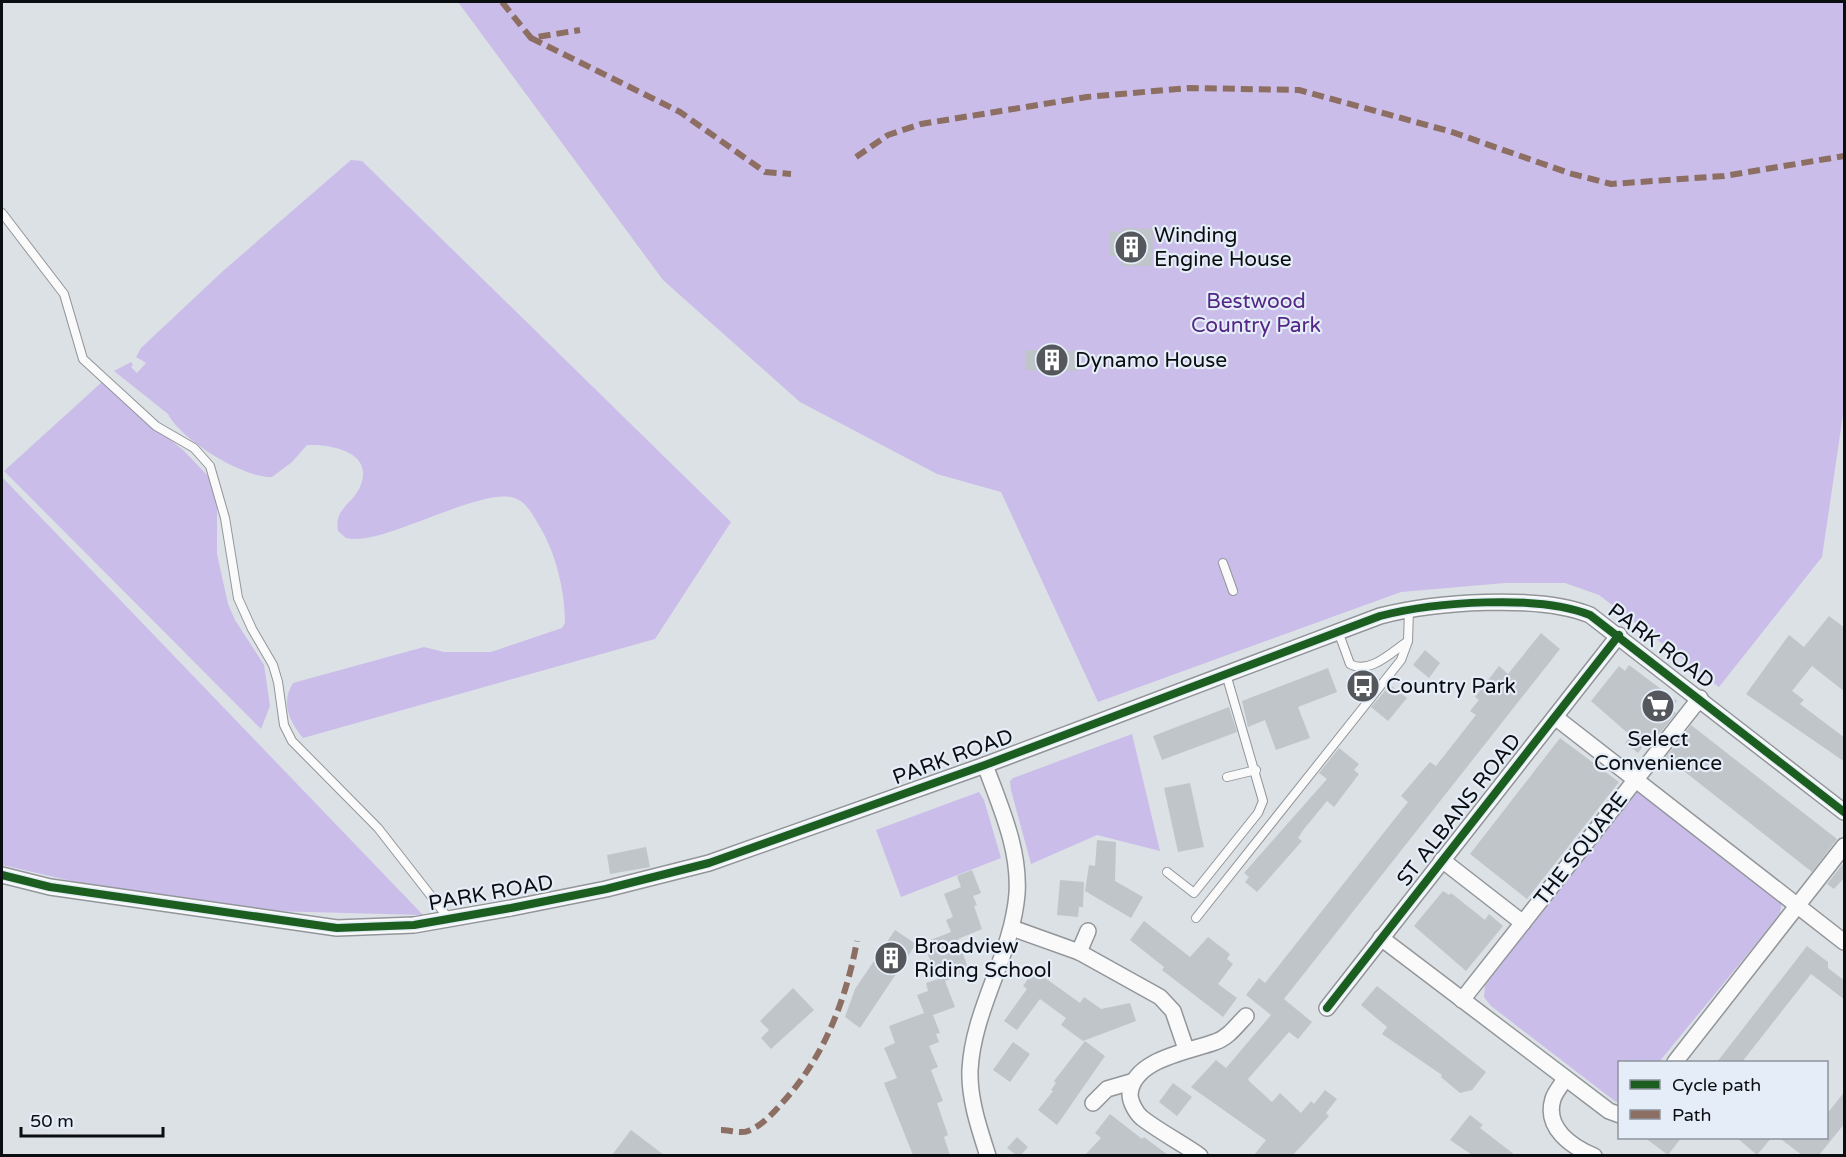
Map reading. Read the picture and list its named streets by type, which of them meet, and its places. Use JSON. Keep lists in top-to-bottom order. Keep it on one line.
{"streets":{"street":["PARK ROAD","ST ALBANS ROAD","THE SQUARE"]},"crossings":[["PARK ROAD","ST ALBANS ROAD"],["PARK ROAD","THE SQUARE"]],"parks":["Bestwood Country Park"],"places":{"building":["Winding Engine House","Dynamo House","Broadview Riding School"],"bus stop":["Country Park"],"supermarket":["Select Convenience"]},"legend":["Cycle path","Path"],"scale_bar":"50 m"}
